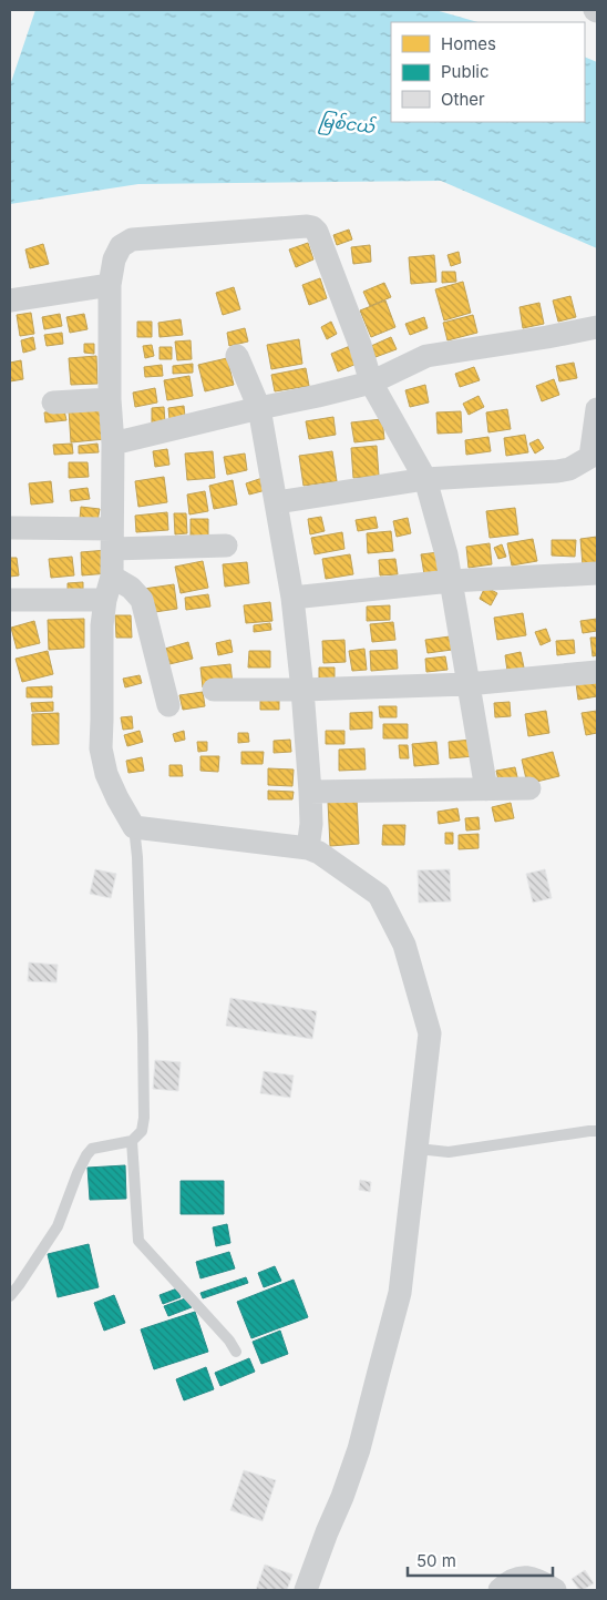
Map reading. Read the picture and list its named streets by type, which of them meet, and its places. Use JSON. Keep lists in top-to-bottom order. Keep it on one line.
{"water":["မြစ်ငယ်"],"legend":["Homes","Public","Other"],"scale_bar":"50 m"}
